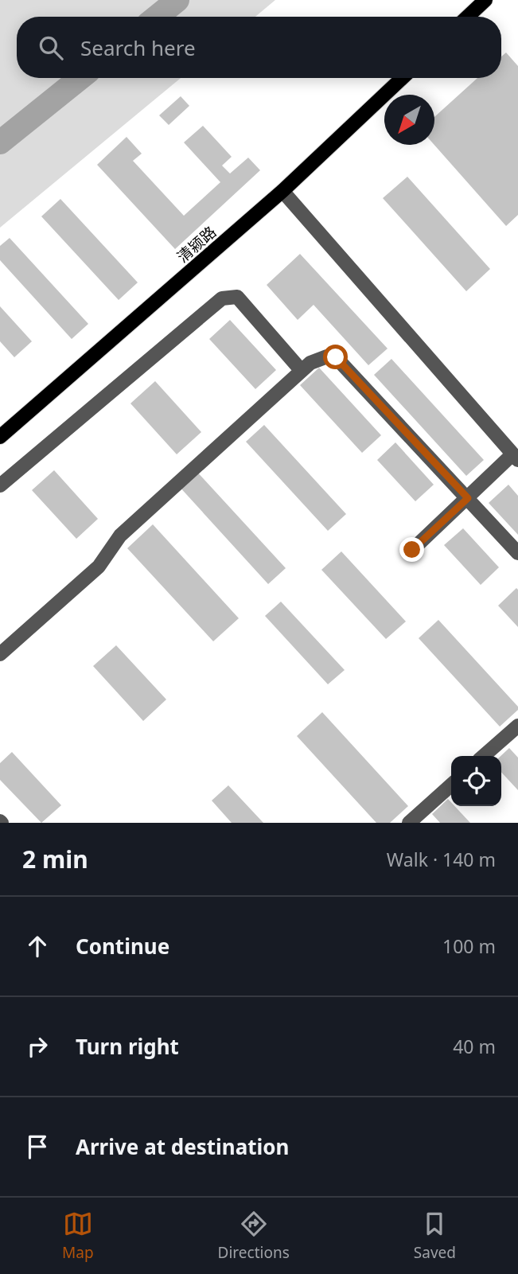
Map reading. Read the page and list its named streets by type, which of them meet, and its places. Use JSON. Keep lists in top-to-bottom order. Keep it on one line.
{"streets":{"main road":["清颍路"]},"north":"bottom left","page":{"search":"Search here","heading":["2 min","Walk · 140 m"],"list":[["Continue","100 m"],["Turn right","40 m"],"Arrive at destination"],"nav":["Map","Directions","Saved"]}}
